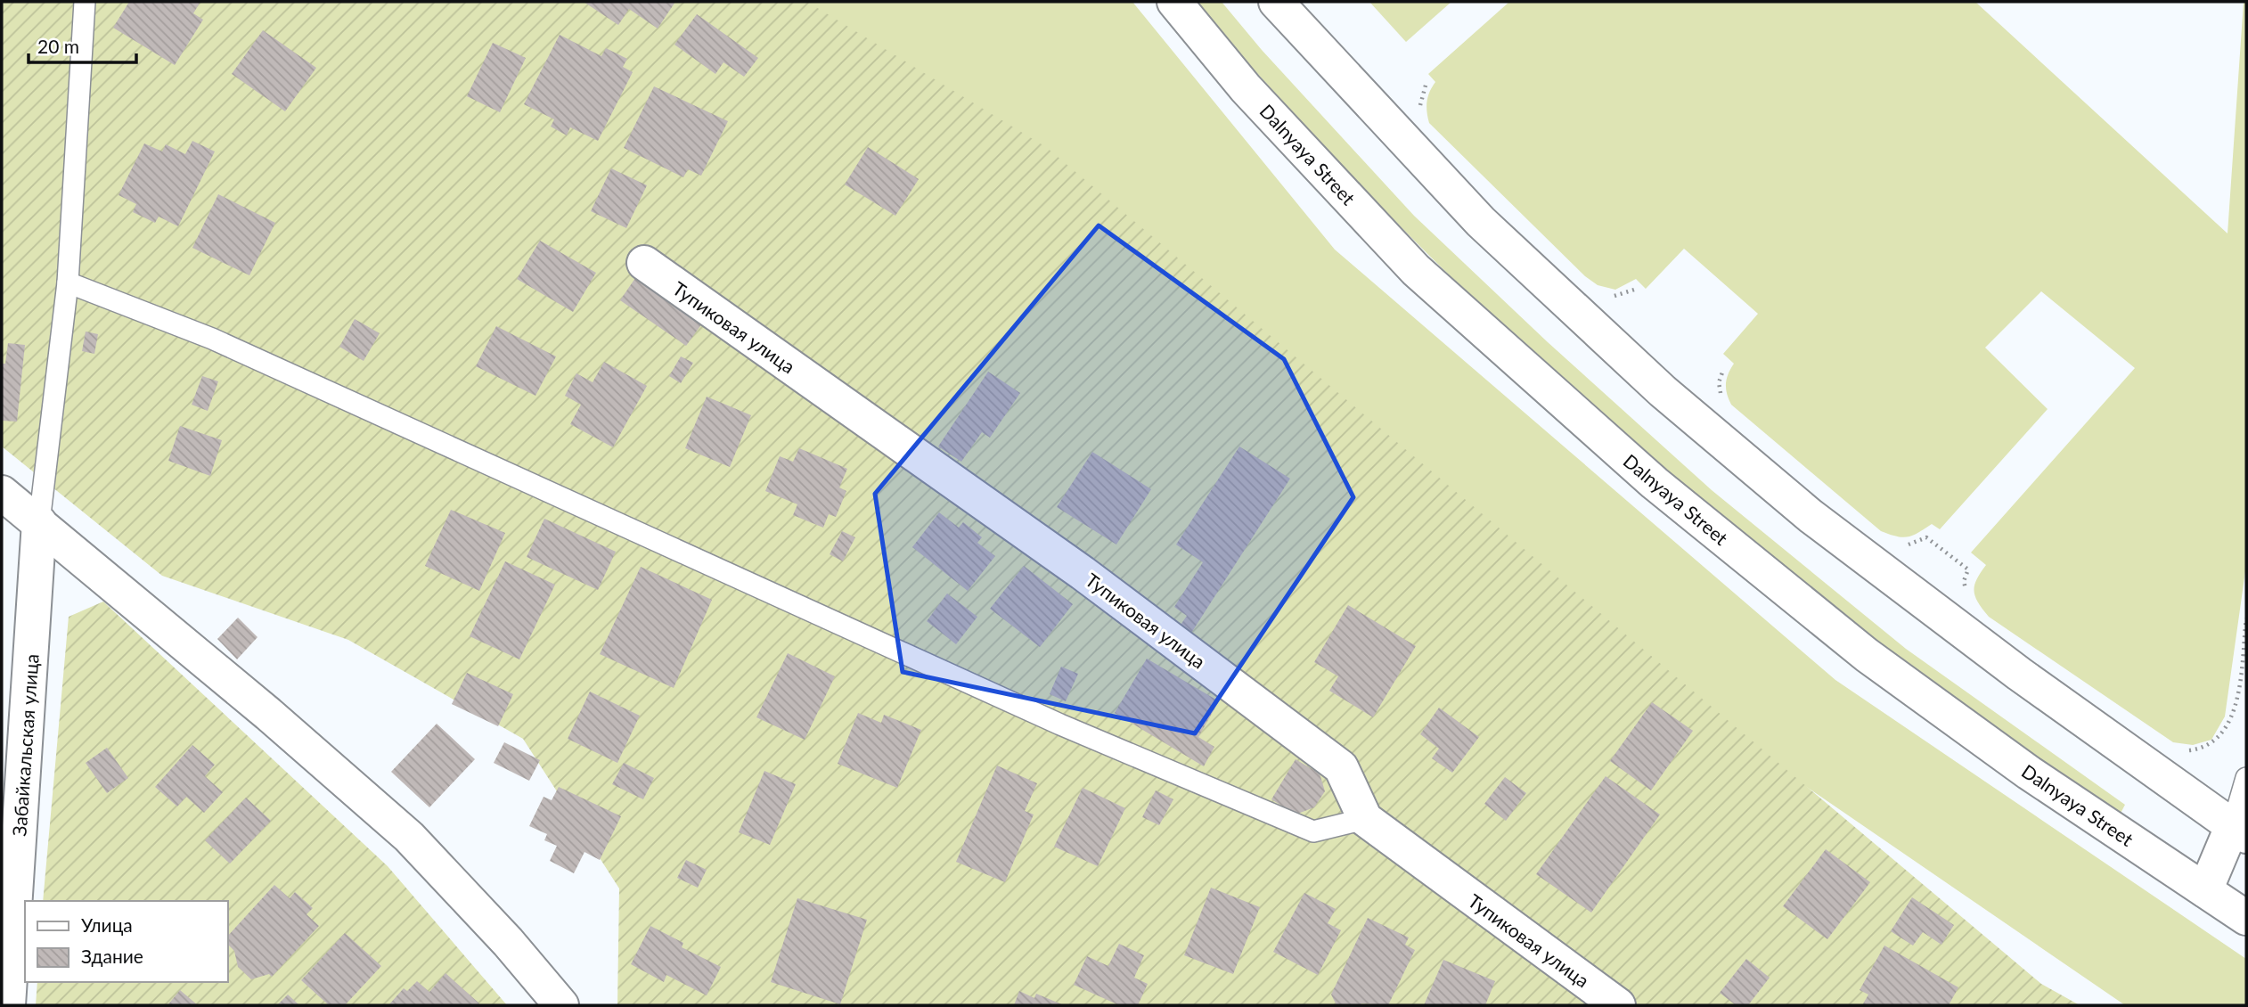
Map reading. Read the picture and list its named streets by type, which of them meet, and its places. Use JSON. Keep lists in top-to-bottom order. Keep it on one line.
{"streets":{"main road":["Dalnyaya Street","Тупиковая улица","Забайкальская улица"]},"legend":["Улица","Здание"],"scale_bar":"20 m"}
